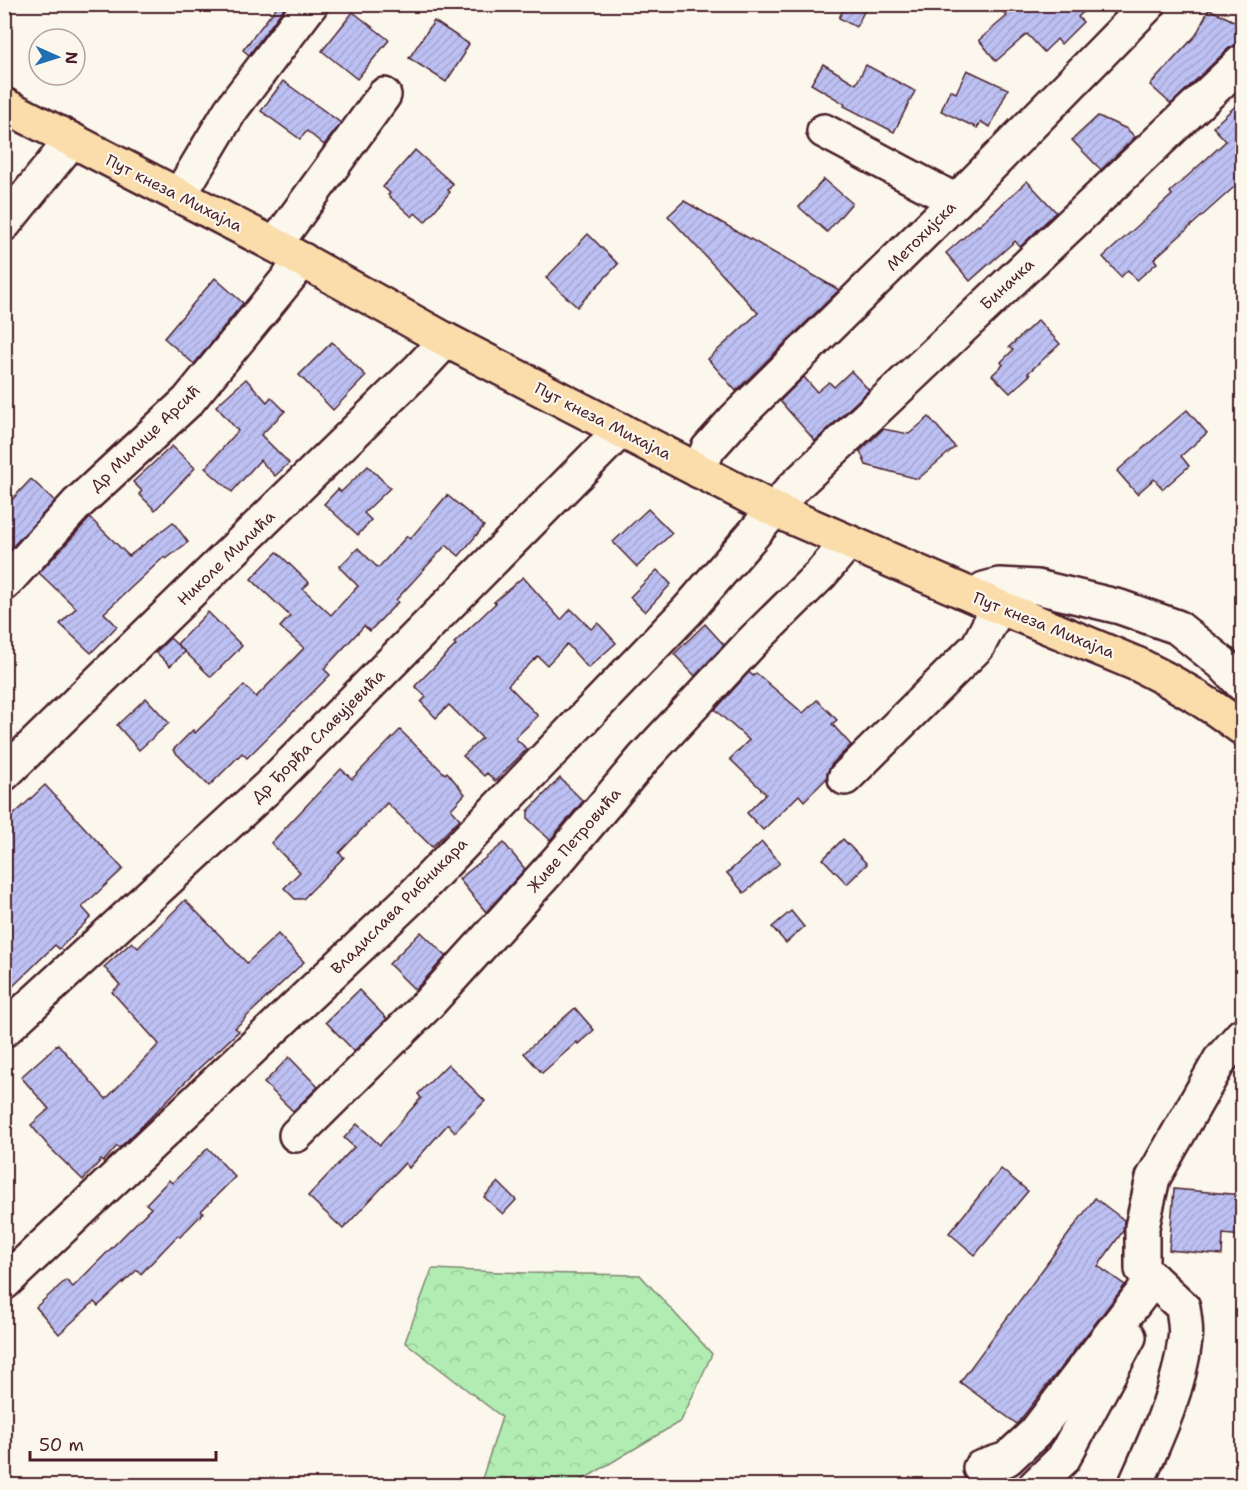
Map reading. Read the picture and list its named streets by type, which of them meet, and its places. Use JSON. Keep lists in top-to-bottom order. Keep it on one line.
{"streets":{"main road":["Пут кнеза Михајла"],"street":["Метохијска","Биначка","Др Милице Арсић","Николе Милића","Др Ђорђа Славујевића","Живе Петровића","Владислава Рибникара"]},"crossings":[["Пут кнеза Михајла","Метохијска"],["Пут кнеза Михајла","Биначка"],["Пут кнеза Михајла","Др Милице Арсић"],["Пут кнеза Михајла","Николе Милића"],["Пут кнеза Михајла","Др Ђорђа Славујевића"],["Пут кнеза Михајла","Живе Петровића"],["Пут кнеза Михајла","Владислава Рибникара"],["Биначка","Владислава Рибникара"]],"scale_bar":"50 m","north":"right"}
